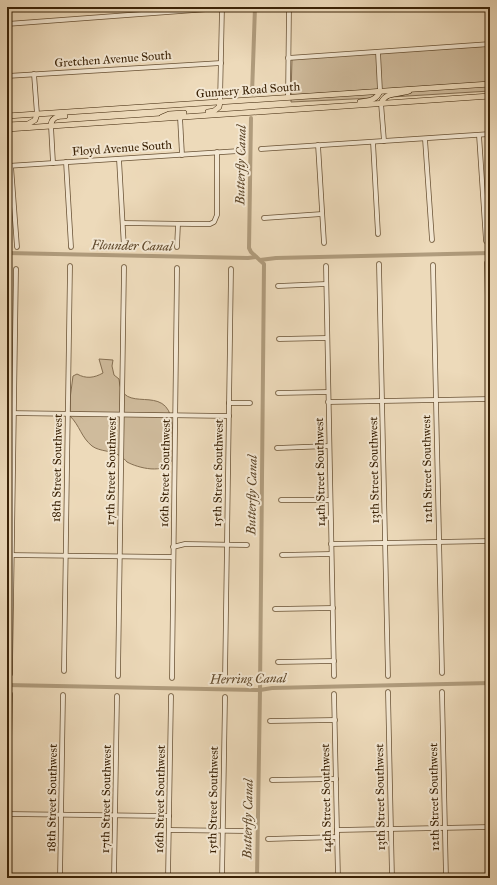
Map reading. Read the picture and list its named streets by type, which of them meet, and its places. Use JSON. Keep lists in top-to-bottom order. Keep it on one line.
{"streets":{"main road":["Gunnery Road South"],"street":["Gretchen Avenue South","Floyd Avenue South","18th Street Southwest","12th Street Southwest","13th Street Southwest","17th Street Southwest","14th Street Southwest","16th Street Southwest","15th Street Southwest"]},"water":["Butterfly Canal","Flounder Canal","Herring Canal"]}
